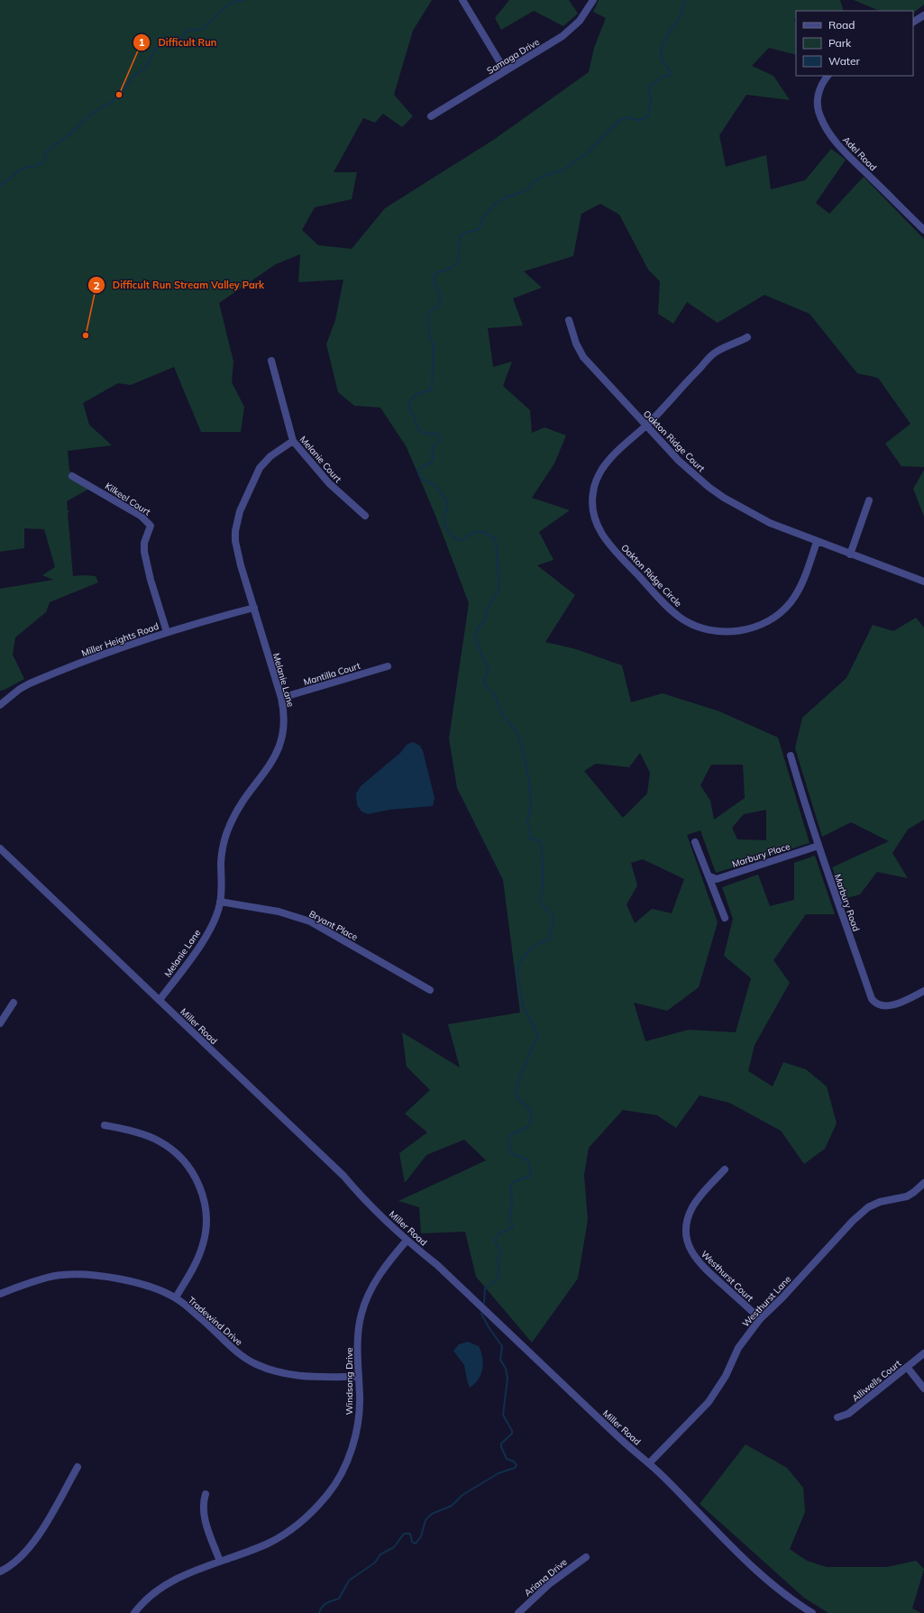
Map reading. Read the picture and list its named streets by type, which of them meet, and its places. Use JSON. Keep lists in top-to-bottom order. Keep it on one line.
{"streets":{"street":["Samaga Drive","Adel Road","Oakton Ridge Court","Melanie Court","Kilkeel Court","Oakton Ridge Circle","Miller Heights Road","Mantilla Court","Melanie Lane","Marbury Place","Marbury Road","Bryant Place","Miller Road","Westhurst Court","Westhurst Lane","Tradewind Drive","Alliwells Court","Windsong Drive","Ariana Drive"]},"crossings":[["Oakton Ridge Court","Oakton Ridge Circle"],["Melanie Court","Melanie Lane"],["Kilkeel Court","Miller Heights Road"],["Miller Heights Road","Melanie Lane"],["Mantilla Court","Melanie Lane"],["Melanie Lane","Bryant Place"],["Melanie Lane","Miller Road"],["Marbury Place","Marbury Road"],["Miller Road","Westhurst Lane"],["Miller Road","Windsong Drive"],["Westhurst Court","Westhurst Lane"],["Tradewind Drive","Windsong Drive"]],"places":["Difficult Run","Difficult Run Stream Valley Park"],"legend":["Road","Park","Water"]}
